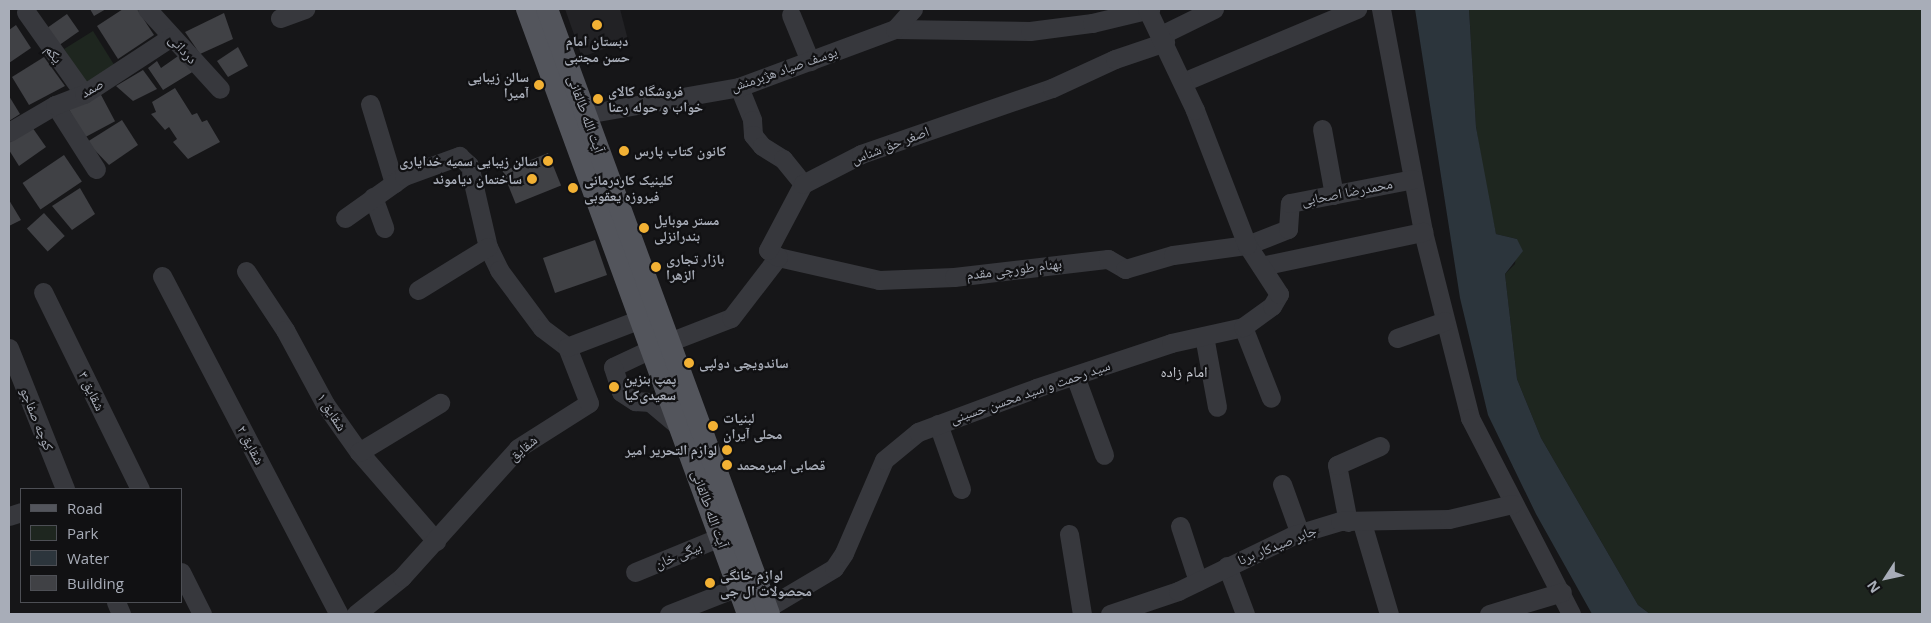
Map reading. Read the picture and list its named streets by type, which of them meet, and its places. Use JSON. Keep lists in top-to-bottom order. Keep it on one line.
{"streets":{"main road":["آیت الله طالقانی"],"street":["دردانی","یکم","یوسف صیاد هژبرمنش","صمد","اصغر حق شناس","محمدرضا اصحابی","بهنام طورچی مقدم","شقایق ۳","سید رحمت و سید محسن حسینی","شقایق ۱","کوچه صفاجو","شقایق ۲","شقایق","جابر صیدکار برنا","بیگی خان"]},"crossings":[["دردانی","صمد"],["یکم","صمد"],["یوسف صیاد هژبرمنش","آیت الله طالقانی"],["آیت الله طالقانی","سید رحمت و سید محسن حسینی"],["آیت الله طالقانی","بیگی خان"],["اصغر حق شناس","سید رحمت و سید محسن حسینی"],["محمدرضا اصحابی","بهنام طورچی مقدم"],["محمدرضا اصحابی","سید رحمت و سید محسن حسینی"],["بهنام طورچی مقدم","سید رحمت و سید محسن حسینی"],["شقایق ۱","شقایق"]],"districts":["امام زاده"],"places":["دبستان امام حسن مجتبی","سالن زیبایی آمیرا","فروشگاه کالای خواب و حوله رعنا","کانون کتاب پارس","سالن زیبایی سمیه خدایاری","ساختمان دیاموند","کلینیک کاردرمانی فیروزه یعقوبی","مستر موبایل بندرانزلی","بازار تجاری الزهرا","ساندویچی دولپی","پمپ بنزین سعیدی‌کیا","لبنیات محلی آیران","لوازم التحریر امیر","قصابی امیرمحمد","لوازم خانگی محصولات ال جی"],"legend":["Road","Park","Water","Building"],"north":"bottom left"}
